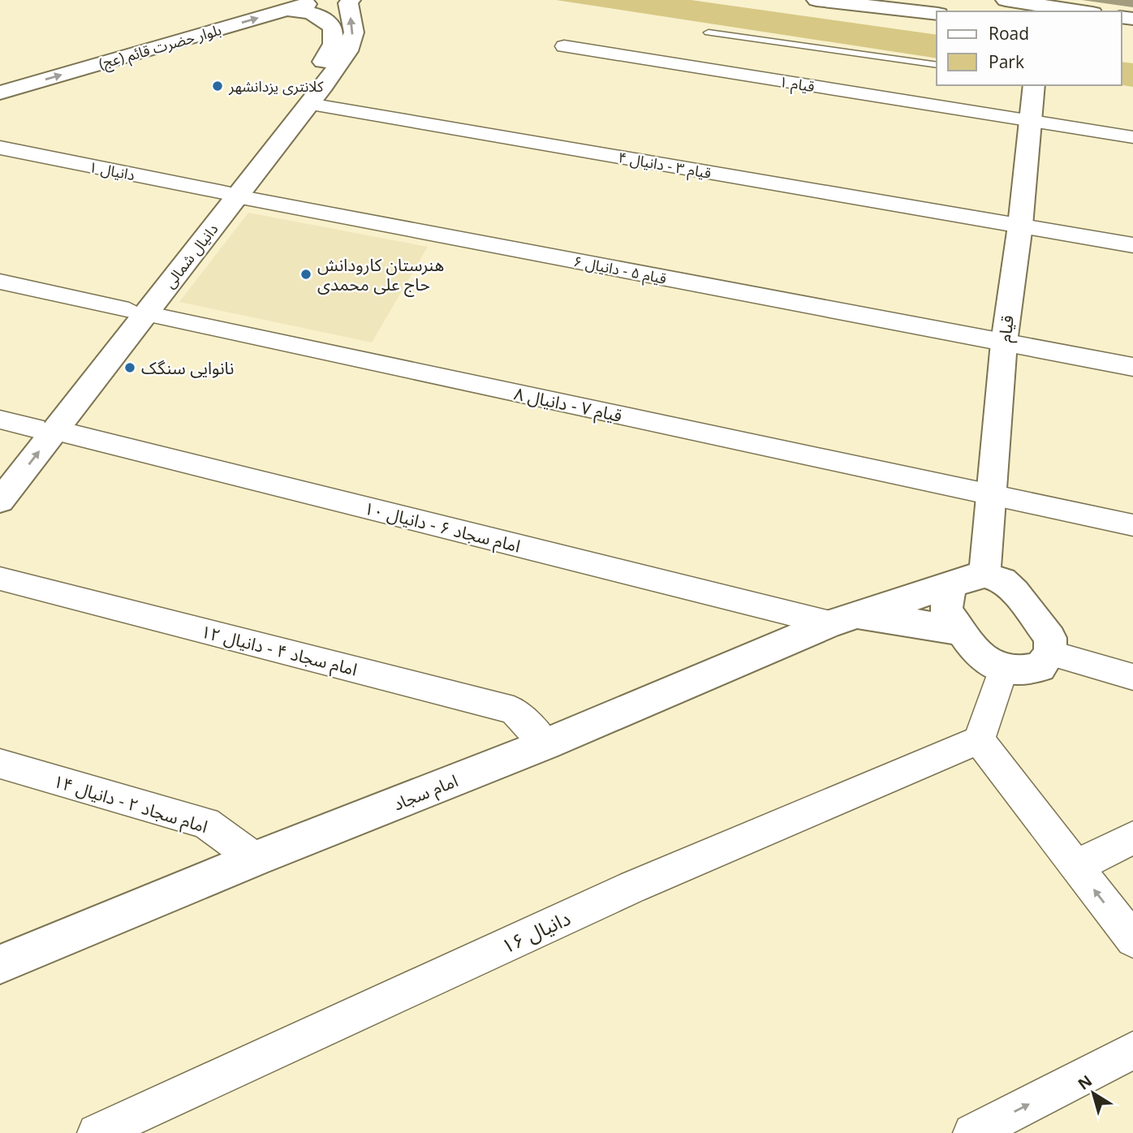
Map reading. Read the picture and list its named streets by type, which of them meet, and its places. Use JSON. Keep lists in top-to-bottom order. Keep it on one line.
{"streets":{"main road":["بلوار حضرت قائم (عج)","دانیال شمالی","قیام","امام سجاد"],"street":["قیام ۱","قیام ۳ - دانیال ۴","دانیال ۱","قیام ۵ - دانیال ۶","قیام ۷ - دانیال ۸","امام سجاد ۶ - دانیال ۱۰","امام سجاد ۴ - دانیال ۱۲","امام سجاد ۲ - دانیال ۱۴","دانیال ۱۶"]},"crossings":[["بلوار حضرت قائم (عج)","دانیال شمالی"],["قیام ۱","قیام"],["قیام ۳ - دانیال ۴","دانیال شمالی"],["قیام ۳ - دانیال ۴","قیام"],["دانیال ۱","دانیال شمالی"],["دانیال ۱","قیام ۵ - دانیال ۶"],["دانیال شمالی","قیام ۵ - دانیال ۶"],["دانیال شمالی","قیام ۷ - دانیال ۸"],["دانیال شمالی","امام سجاد ۶ - دانیال ۱۰"],["قیام ۵ - دانیال ۶","قیام"],["قیام","قیام ۷ - دانیال ۸"],["قیام","امام سجاد"],["امام سجاد ۶ - دانیال ۱۰","امام سجاد"],["امام سجاد ۴ - دانیال ۱۲","امام سجاد"],["امام سجاد","امام سجاد ۲ - دانیال ۱۴"]],"one_way":["بلوار حضرت قائم (عج)"],"places":["کلانتری یزدانشهر","هنرستان کارودانش حاج علی محمدی","نانوایی سنگک"],"legend":["Road","Park"],"north":"top left"}
